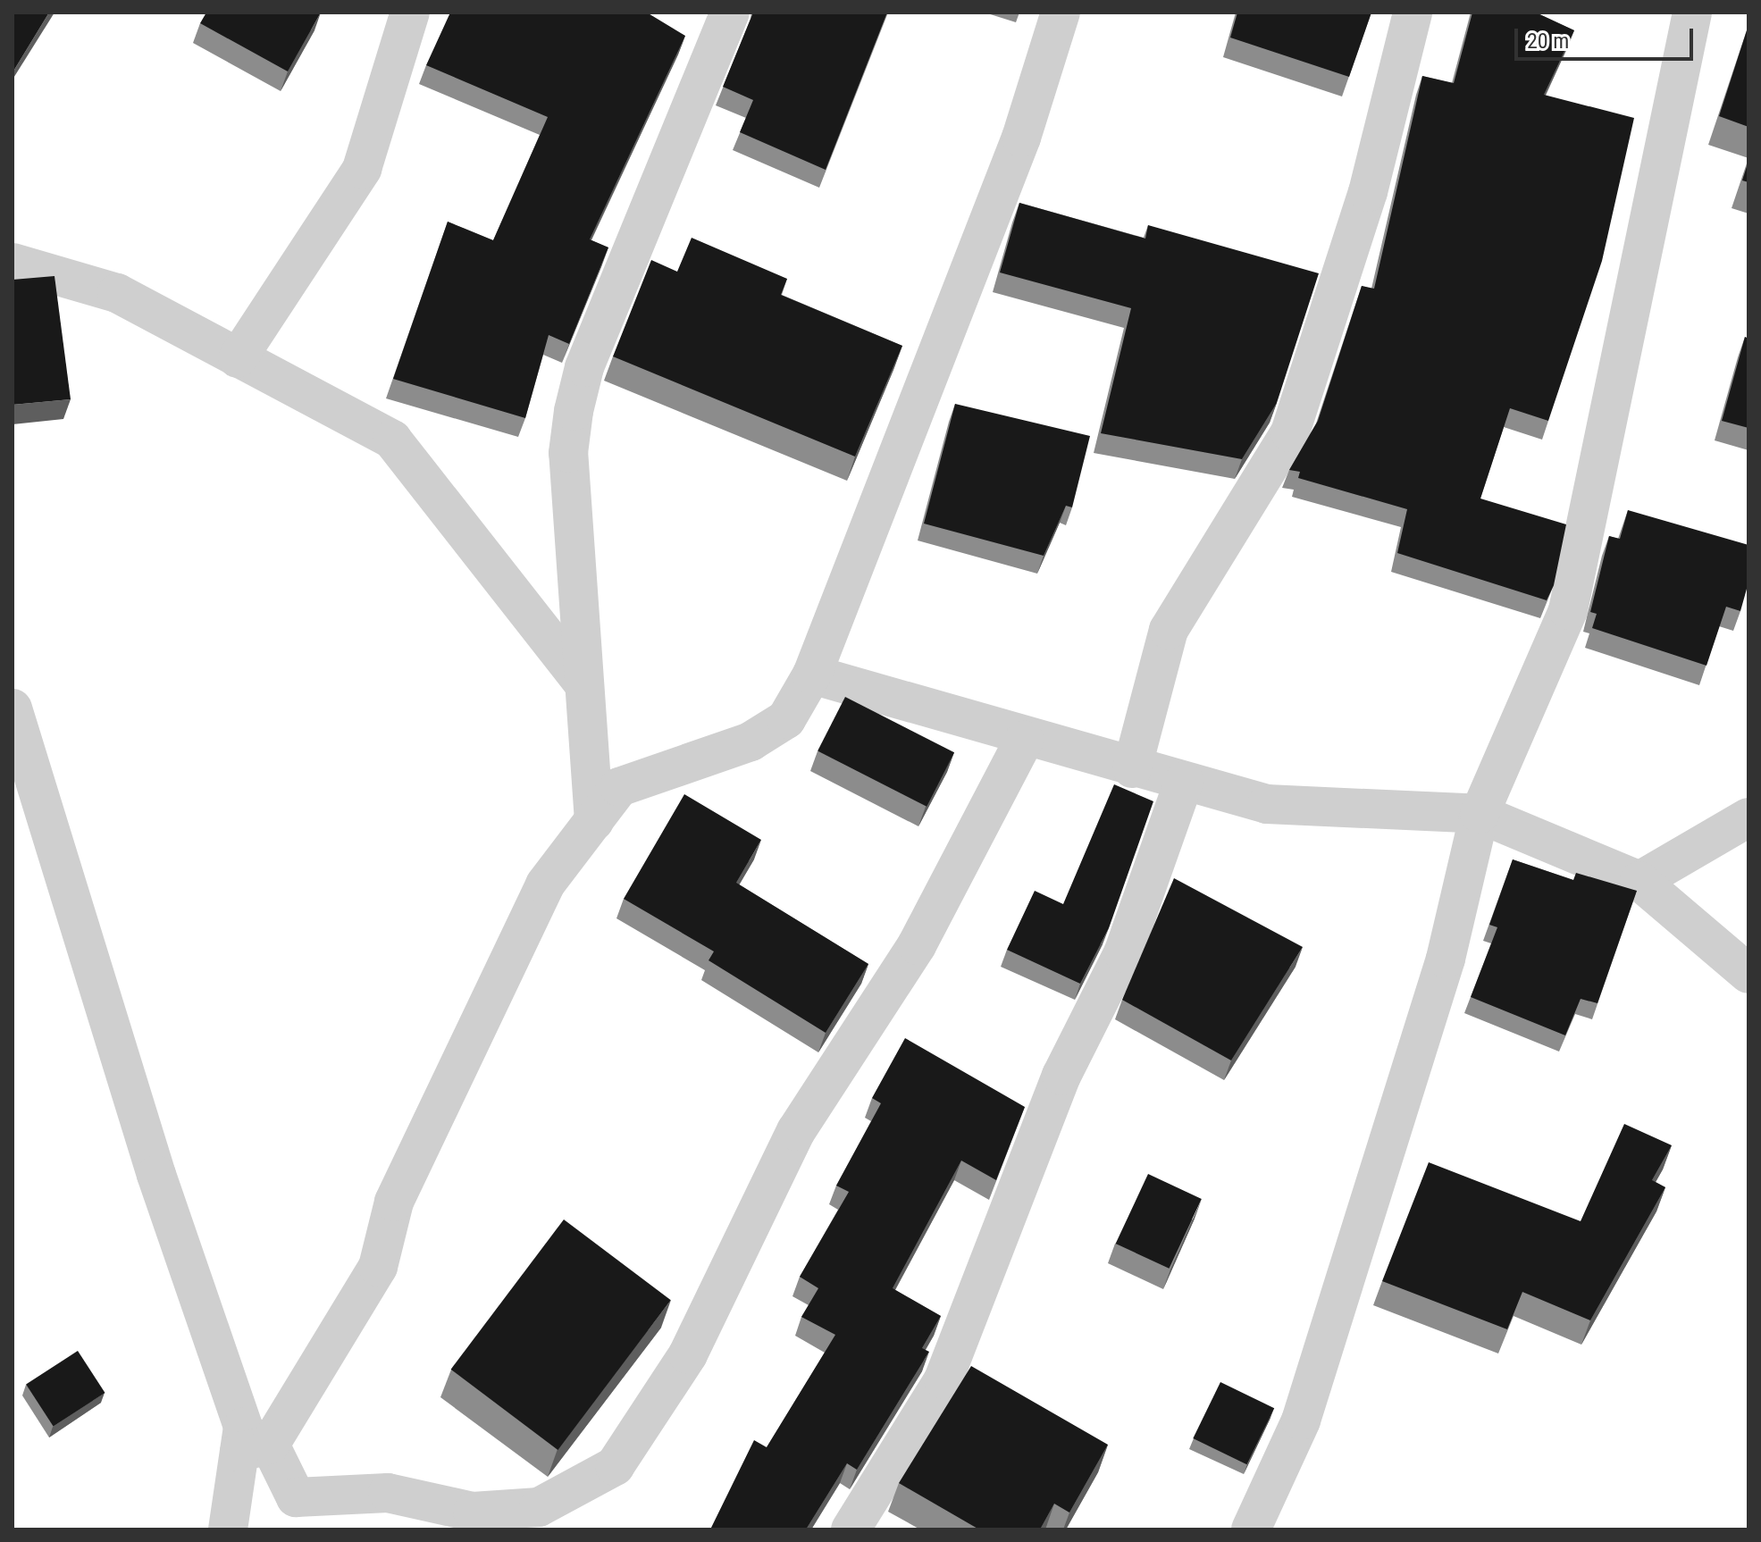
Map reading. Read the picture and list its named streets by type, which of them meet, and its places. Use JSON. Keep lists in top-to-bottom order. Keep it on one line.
{"scale_bar":"20 m"}
